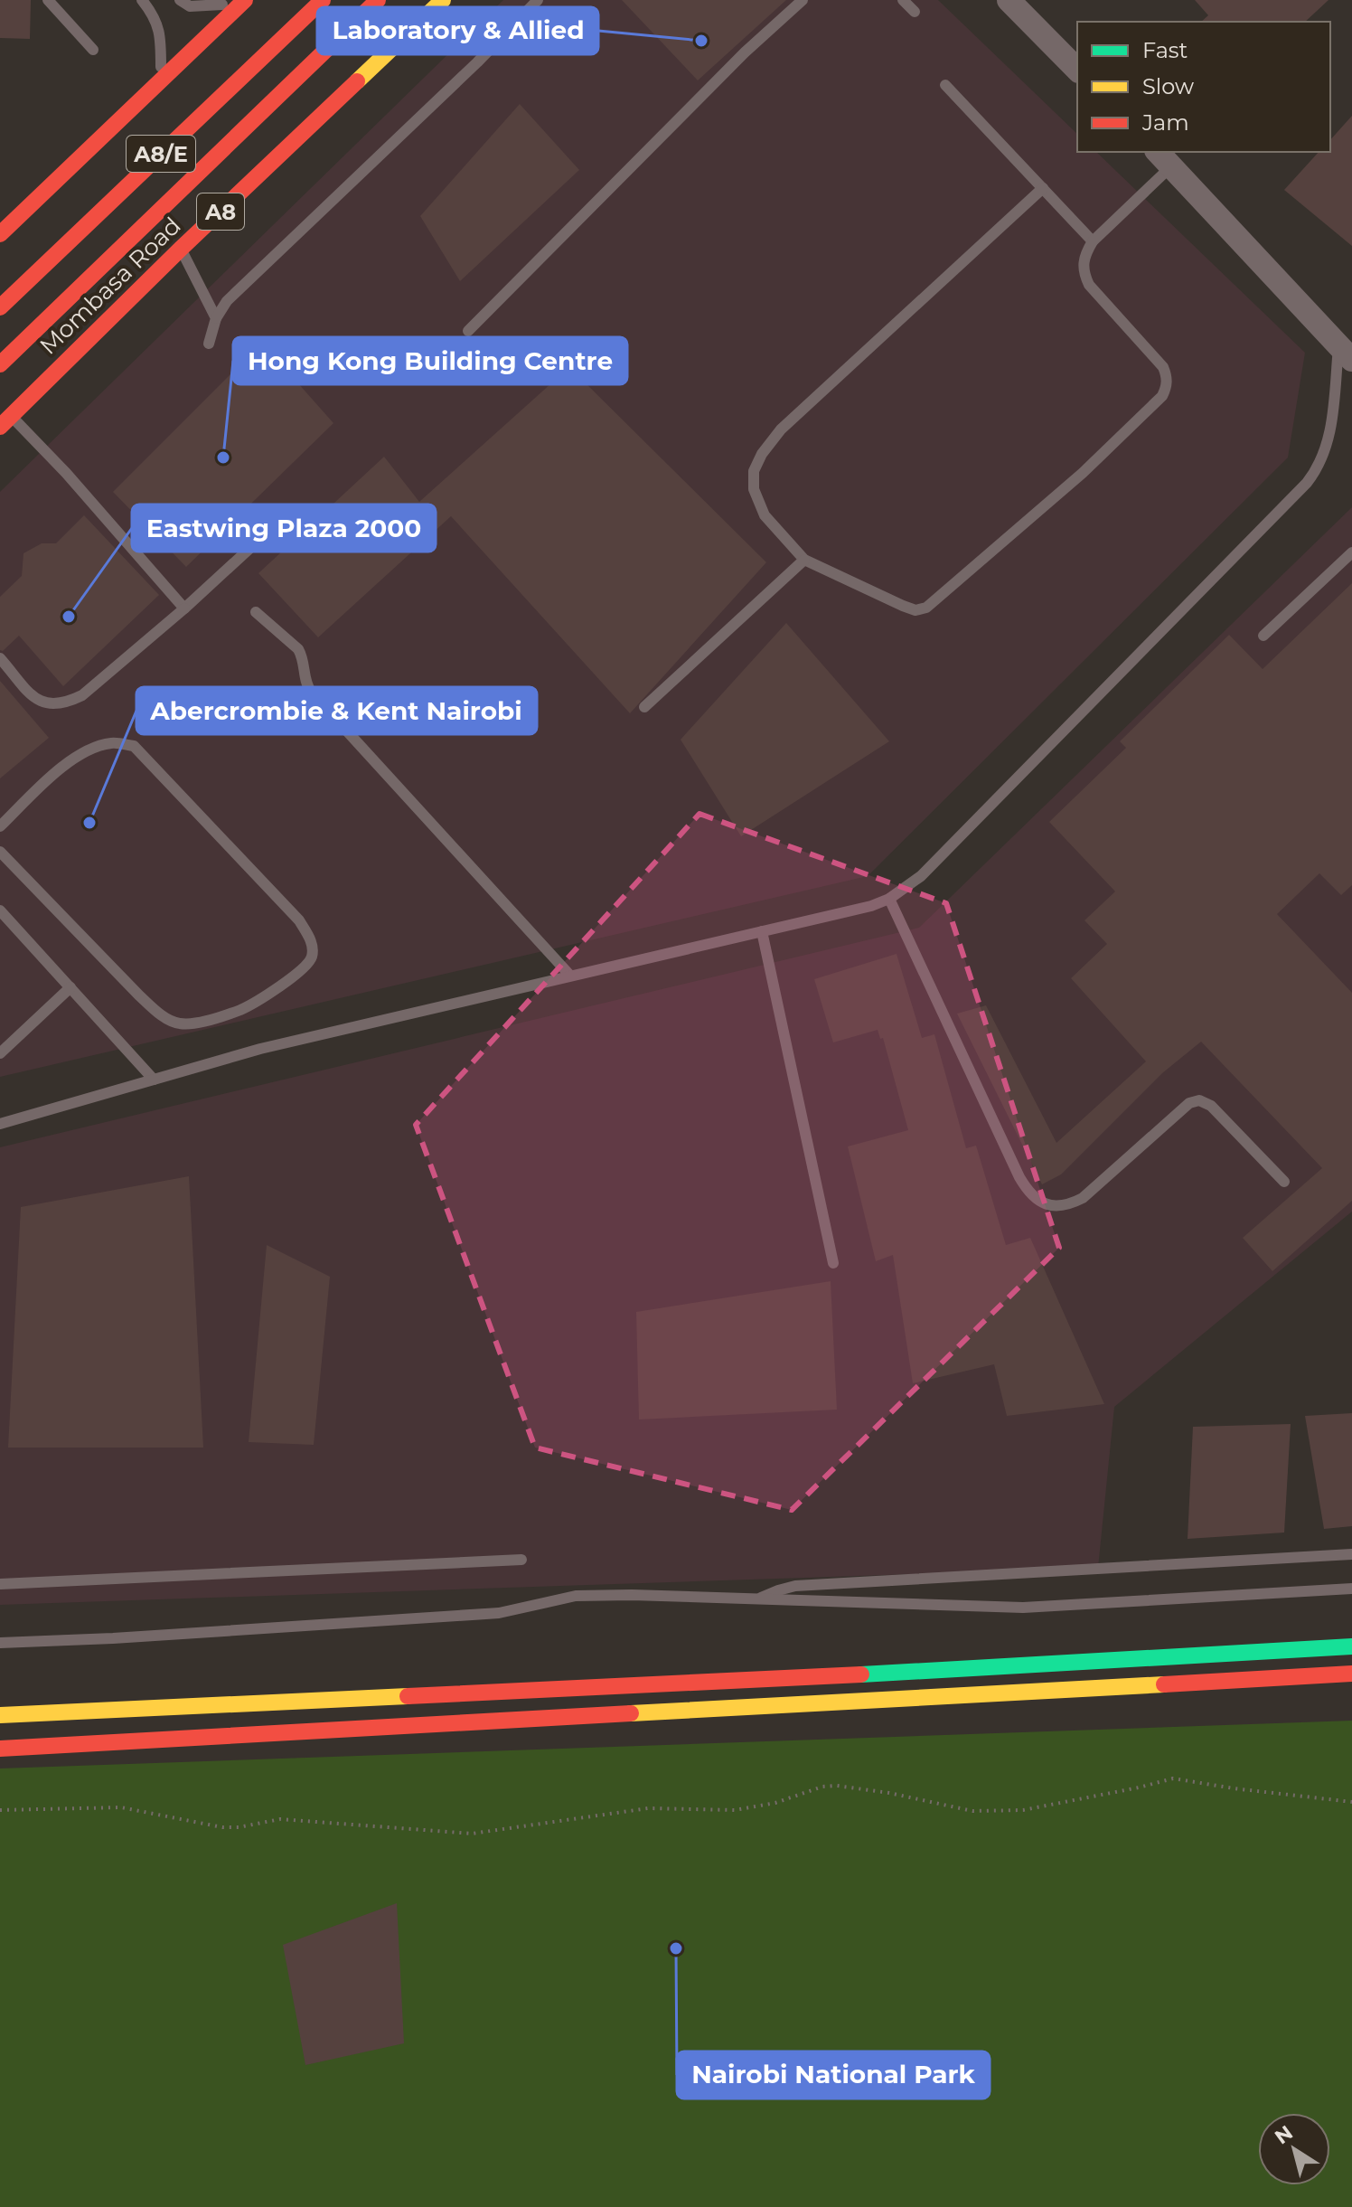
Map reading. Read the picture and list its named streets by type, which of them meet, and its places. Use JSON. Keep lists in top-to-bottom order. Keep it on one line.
{"streets":{"main road":["A8/E","A8","Mombasa Road"]},"places":["Laboratory & Allied","Hong Kong Building Centre","Eastwing Plaza 2000","Abercrombie & Kent Nairobi","Nairobi National Park"],"legend":["Fast","Slow","Jam"],"north":"top left"}
